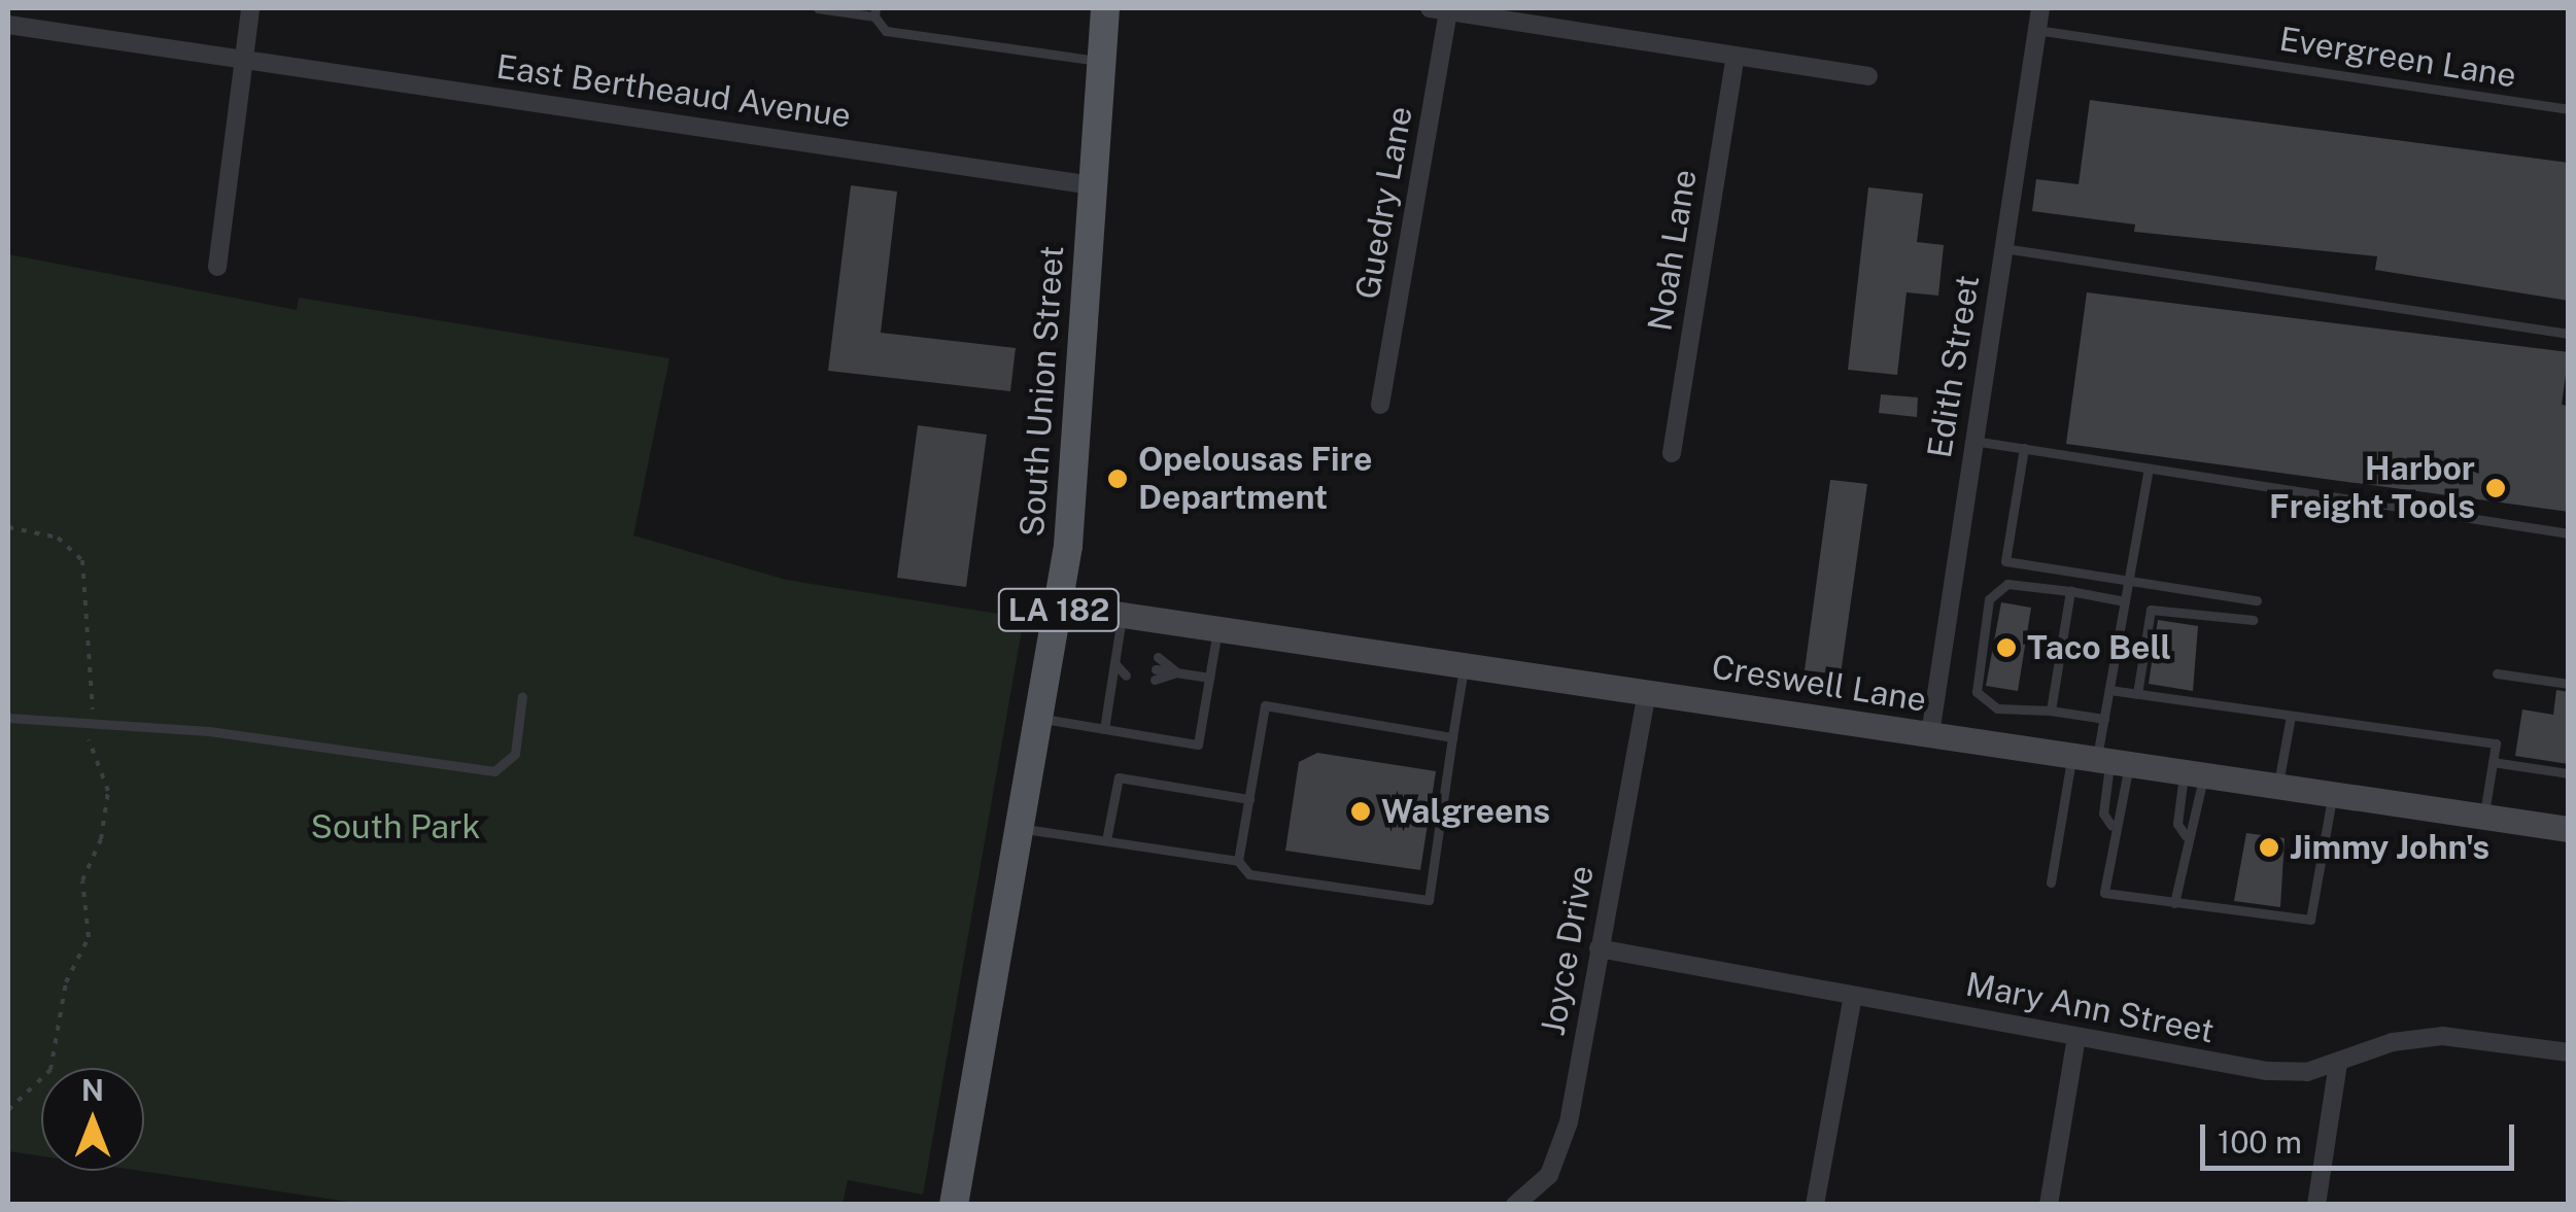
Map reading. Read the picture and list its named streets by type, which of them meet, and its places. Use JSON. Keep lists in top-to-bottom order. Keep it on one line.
{"streets":{"main road":["South Union Street","LA 182","Creswell Lane"],"street":["East Bertheaud Avenue","Guedry Lane","Noah Lane","Edith Street","Joyce Drive","Mary Ann Street"],"lane":["Evergreen Lane"]},"crossings":[["Evergreen Lane","Edith Street"],["East Bertheaud Avenue","South Union Street"],["Edith Street","Creswell Lane"],["South Union Street","Creswell Lane"],["Creswell Lane","Joyce Drive"],["Joyce Drive","Mary Ann Street"]],"parks":["South Park"],"places":["Opelousas Fire Department","Harbor Freight Tools","Taco Bell","Walgreens","Jimmy John's"],"scale_bar":"100 m","north":"top"}
